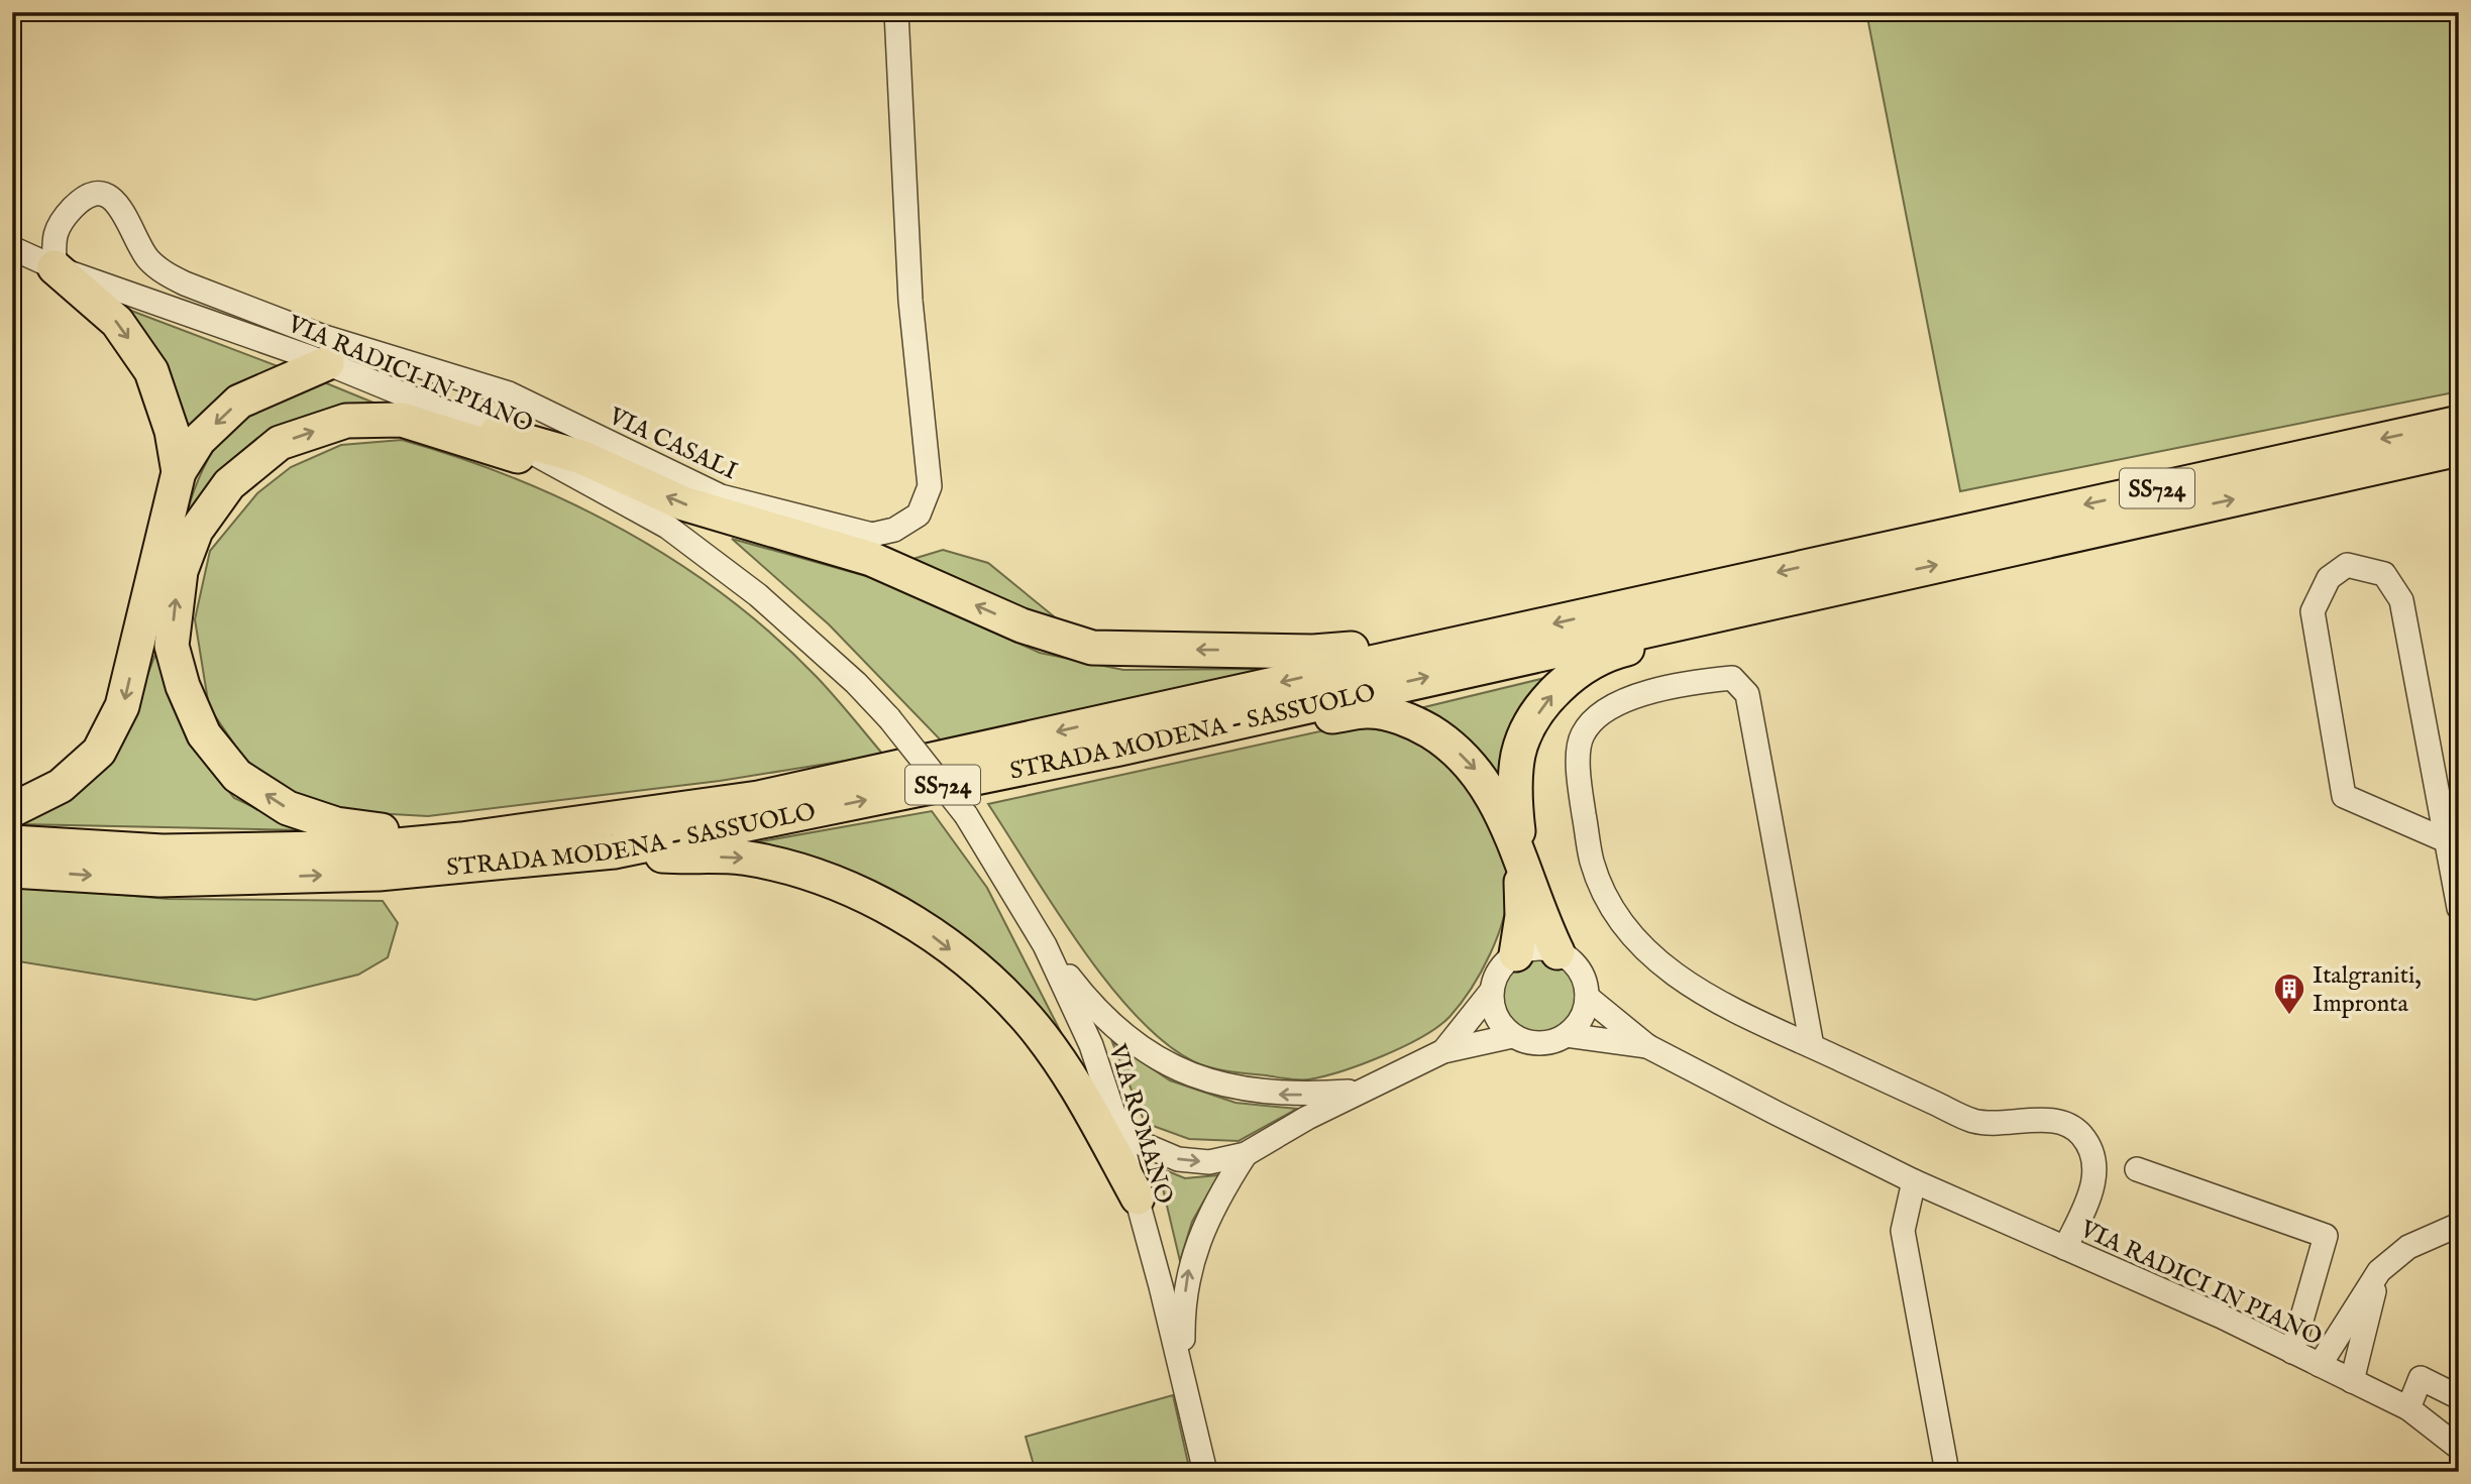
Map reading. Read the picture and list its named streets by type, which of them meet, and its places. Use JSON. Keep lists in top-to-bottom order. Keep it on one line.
{"streets":{"highway":["SS724","STRADA MODENA - SASSUOLO"],"street":["VIA RADICI IN PIANO","VIA CASALI","VIA ROMANO"]},"crossings":[["VIA RADICI IN PIANO","VIA CASALI"],["VIA RADICI IN PIANO","VIA ROMANO"],["SS724","STRADA MODENA - SASSUOLO"]],"places":{"building":["Italgraniti, Impronta"]}}
